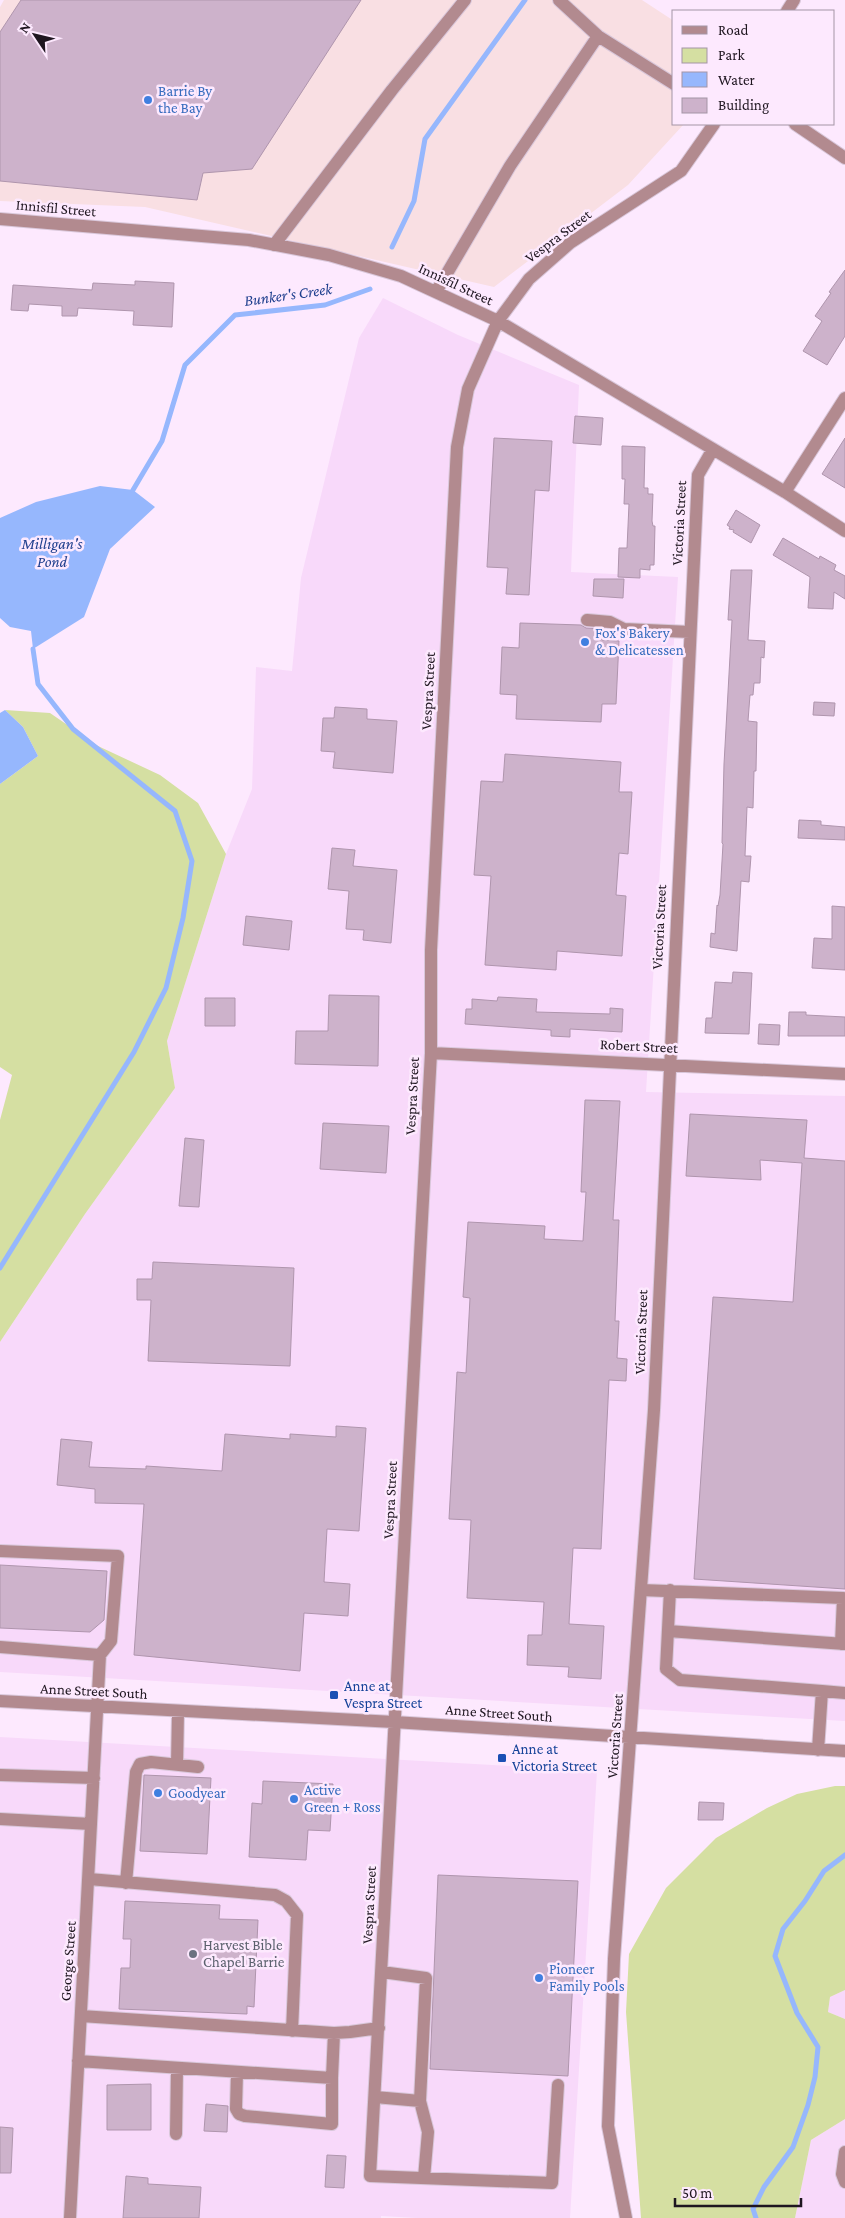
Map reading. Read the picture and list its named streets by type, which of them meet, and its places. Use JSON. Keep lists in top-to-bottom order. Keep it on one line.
{"streets":{"street":["Innisfil Street","Vespra Street","Victoria Street","Robert Street","Anne Street South","George Street"]},"crossings":[["Innisfil Street","Vespra Street"],["Innisfil Street","Victoria Street"],["Vespra Street","Robert Street"],["Vespra Street","Anne Street South"],["Victoria Street","Robert Street"],["Victoria Street","Anne Street South"],["Anne Street South","George Street"]],"water":["Bunker's Creek","Milligan's Pond"],"places":{"other":["Barrie By the Bay","Fox's Bakery & Delicatessen","Goodyear","Active Green + Ross","Harvest Bible Chapel Barrie","Pioneer Family Pools"],"transit":["Anne at Vespra Street","Anne at Victoria Street"]},"legend":["Road","Park","Water","Building"],"scale_bar":"50 m","north":"top left"}
